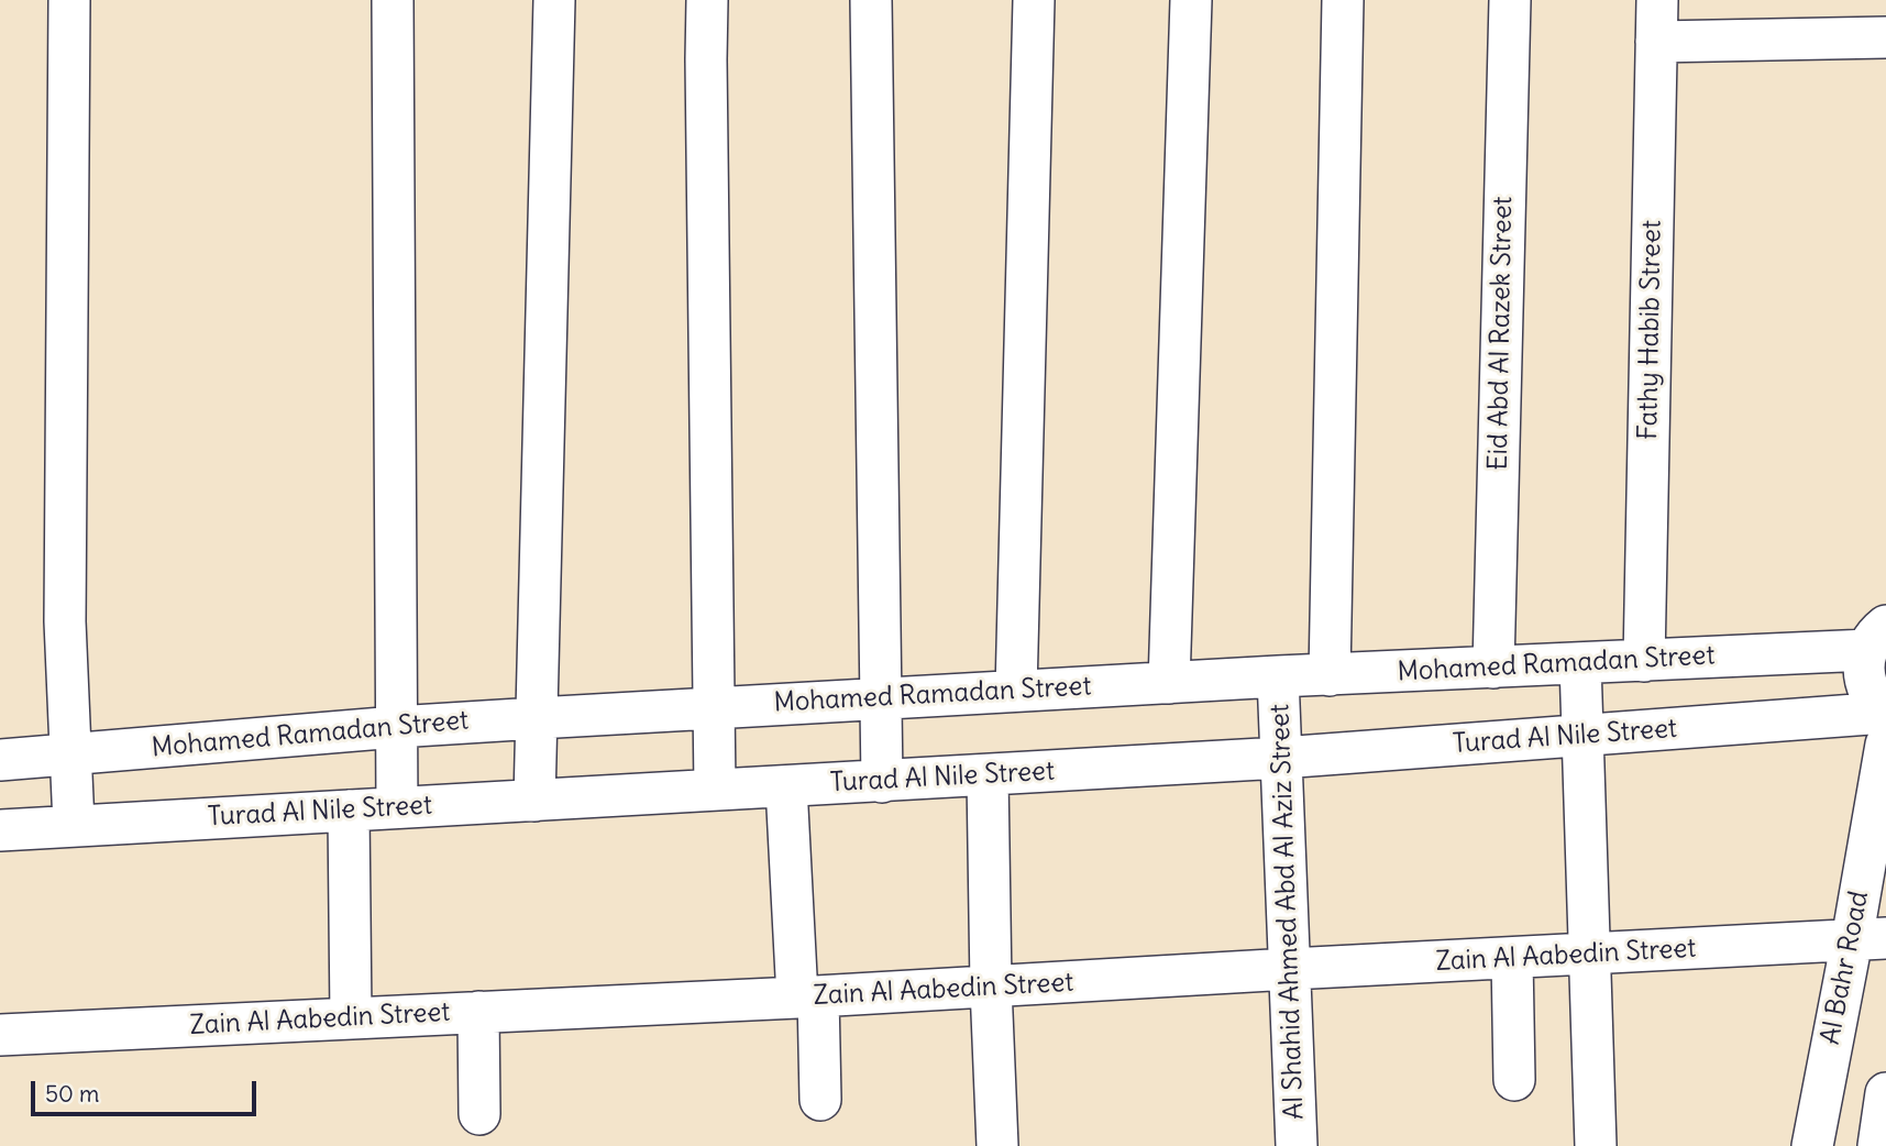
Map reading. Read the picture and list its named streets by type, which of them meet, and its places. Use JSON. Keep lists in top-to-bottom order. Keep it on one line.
{"streets":{"street":["Fathy Habib Street","Eid Abd Al Razek Street","Mohamed Ramadan Street","Turad Al Nile Street","Al Shahid Ahmed Abd Al Aziz Street","Zain Al Aabedin Street","Al Bahr Road"]},"crossings":[["Fathy Habib Street","Mohamed Ramadan Street"],["Eid Abd Al Razek Street","Mohamed Ramadan Street"],["Mohamed Ramadan Street","Al Shahid Ahmed Abd Al Aziz Street"],["Turad Al Nile Street","Al Shahid Ahmed Abd Al Aziz Street"],["Turad Al Nile Street","Al Bahr Road"],["Al Shahid Ahmed Abd Al Aziz Street","Zain Al Aabedin Street"],["Zain Al Aabedin Street","Al Bahr Road"]],"scale_bar":"50 m"}
